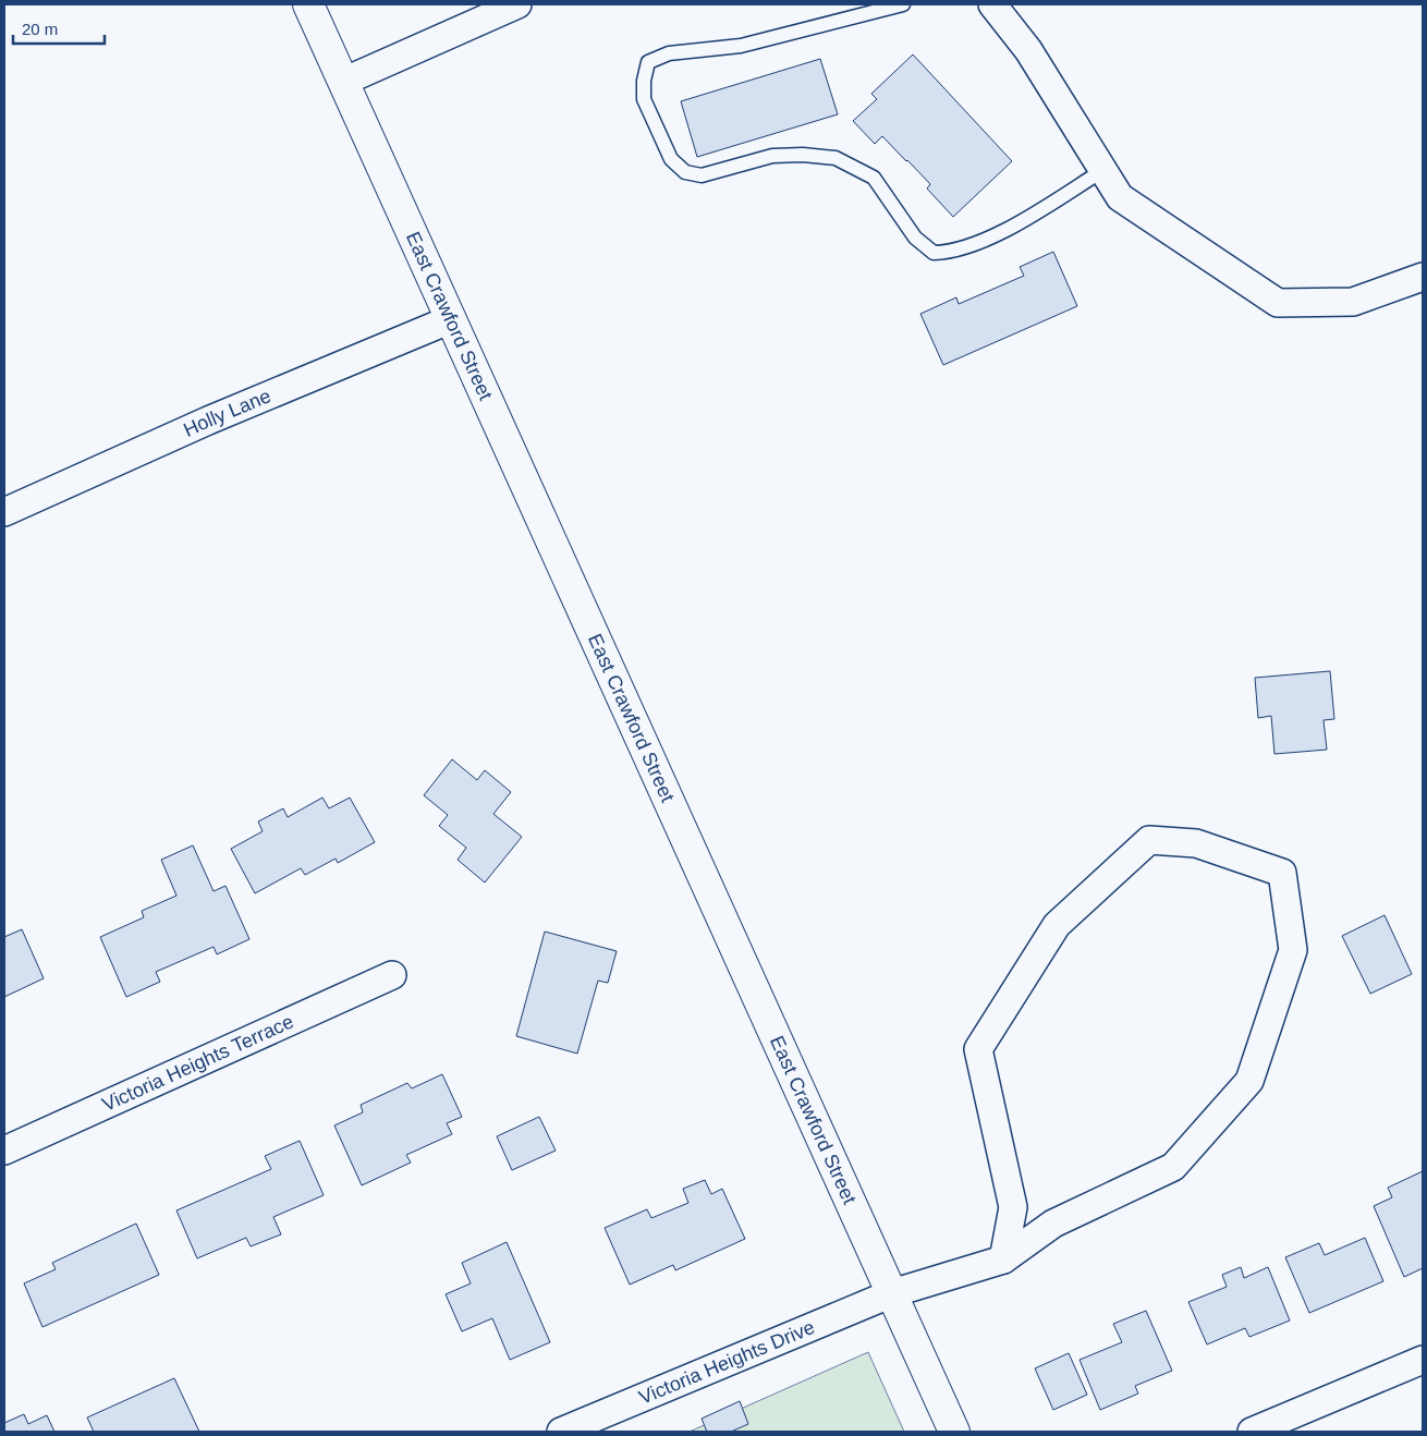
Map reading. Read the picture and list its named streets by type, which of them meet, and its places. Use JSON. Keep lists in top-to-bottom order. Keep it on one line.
{"streets":{"street":["East Crawford Street","Holly Lane","Victoria Heights Terrace","Victoria Heights Drive"]},"crossings":[["East Crawford Street","Holly Lane"],["East Crawford Street","Victoria Heights Drive"]],"scale_bar":"20 m"}
